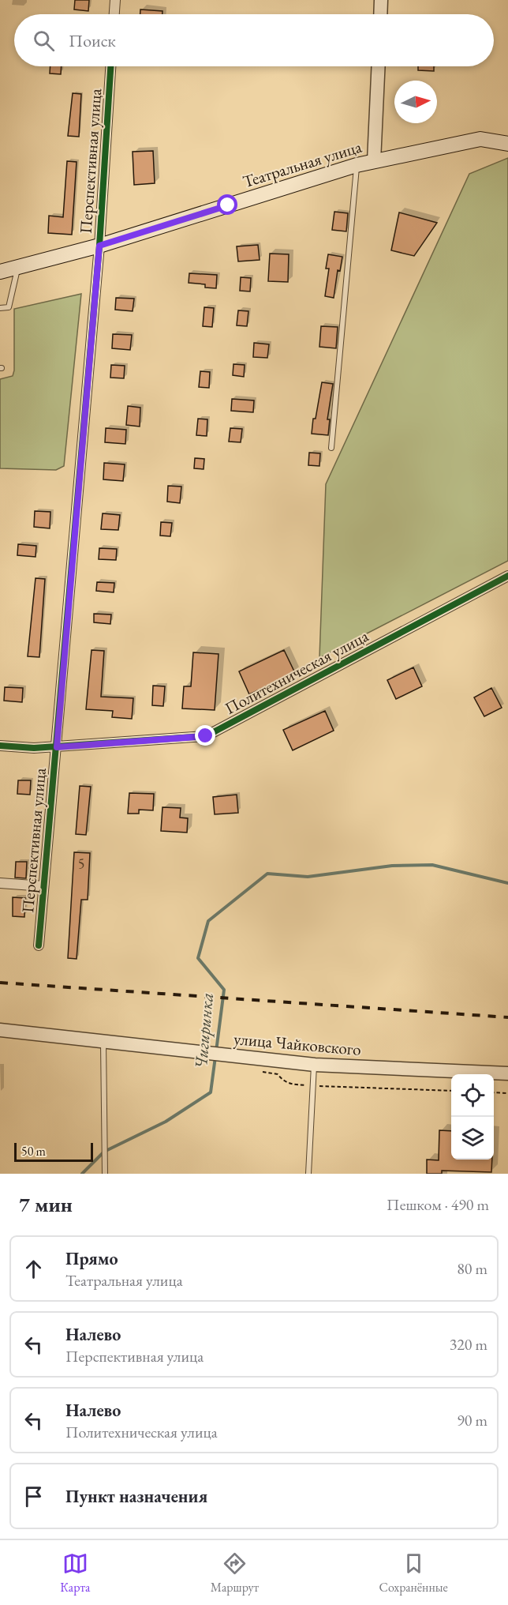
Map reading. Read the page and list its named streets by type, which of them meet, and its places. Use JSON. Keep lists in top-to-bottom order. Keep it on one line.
{"streets":{"main road":["Театральная улица"],"street":["Перспективная улица","Политехническая улица","улица Чайковского"]},"crossings":[["Перспективная улица","Театральная улица"],["Перспективная улица","Политехническая улица"]],"water":["Чигиринка"],"house_numbers":["5"],"scale_bar":"50 m","north":"right","page":{"search":"Поиск","scale":"50 m","heading":["7 мин","Пешком · 490 m"],"list":[["Прямо","Театральная улица","80 m"],["Налево","Перспективная улица","320 m"],["Налево","Политехническая улица","90 m"],"Пункт назначения"],"nav":["Карта","Маршрут","Сохранённые"]}}
